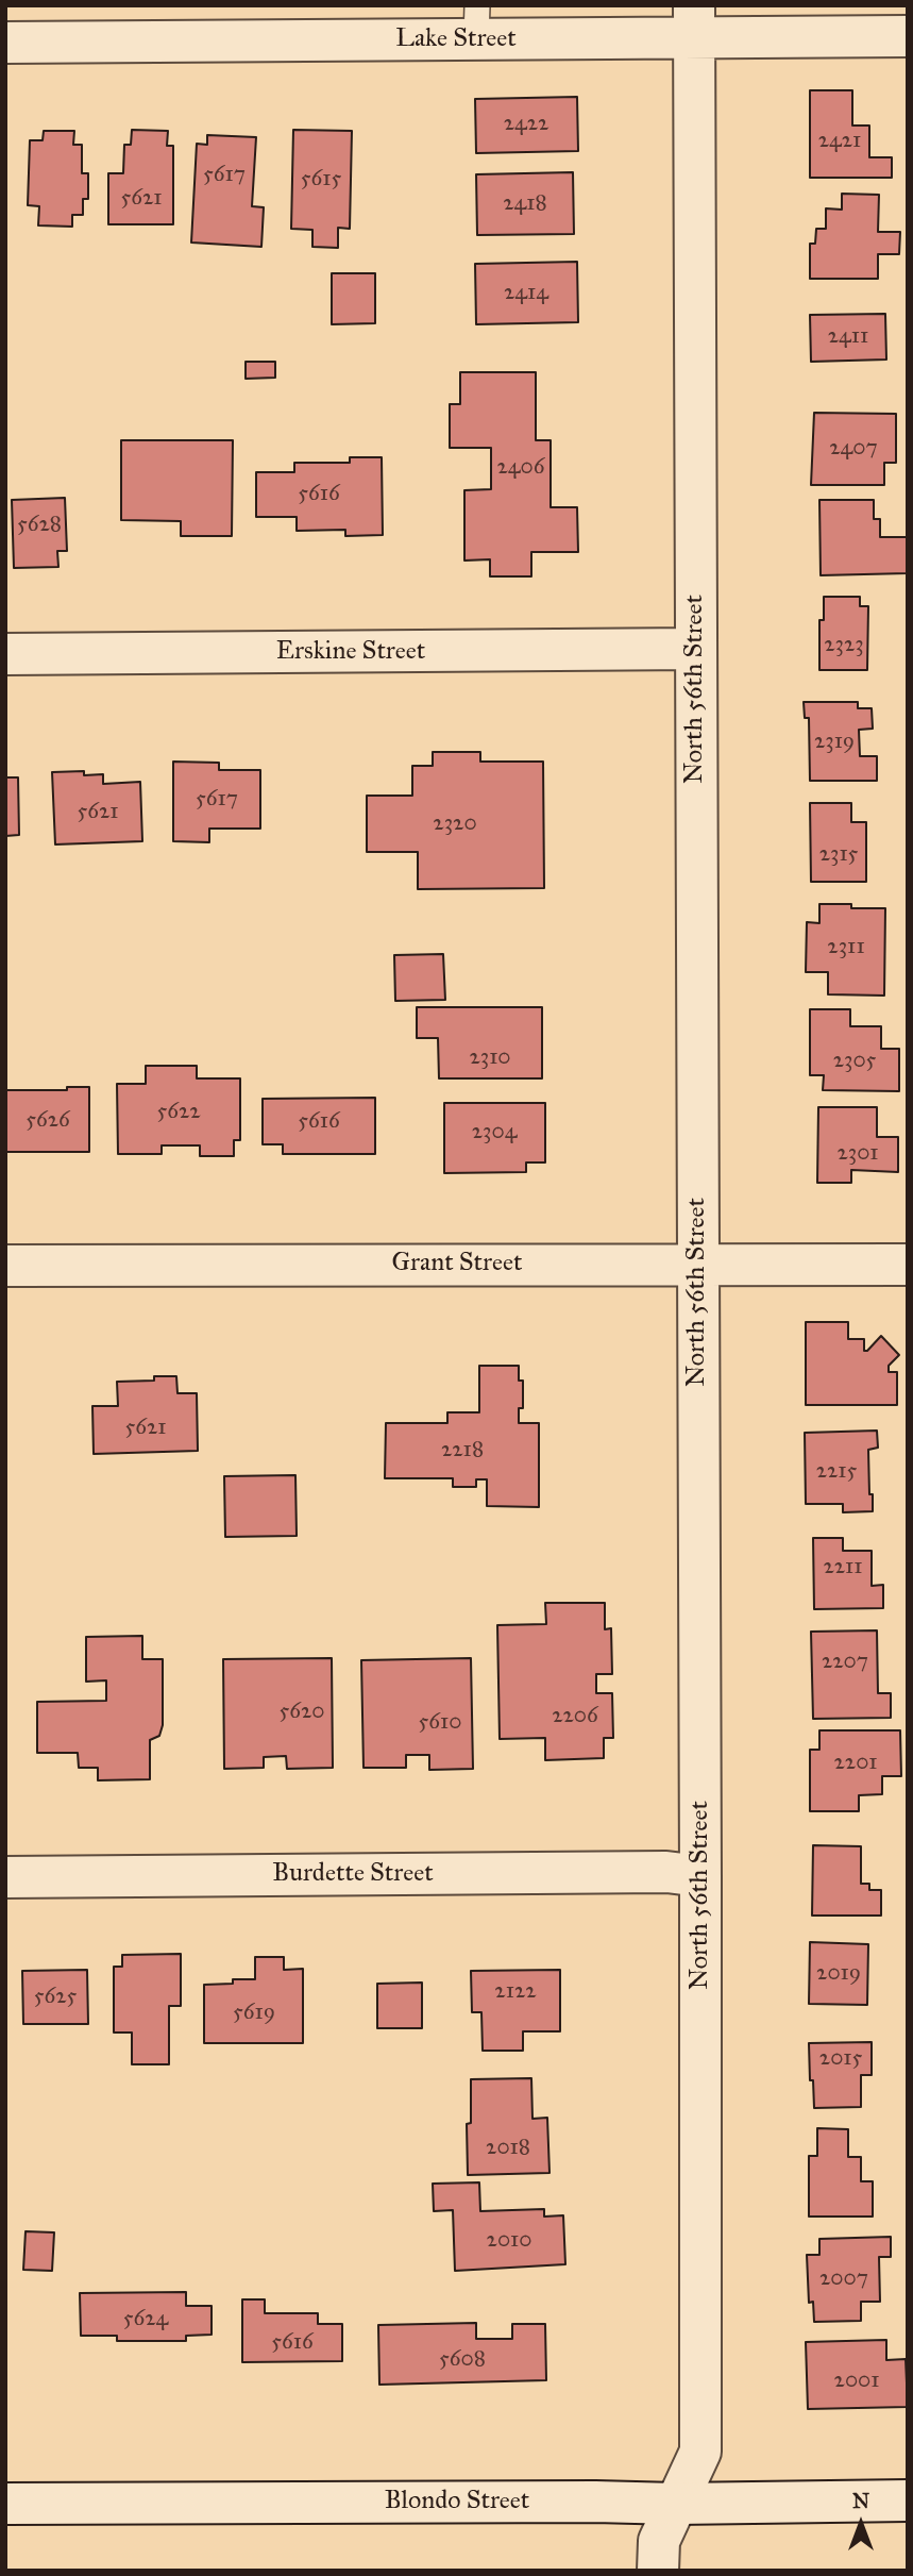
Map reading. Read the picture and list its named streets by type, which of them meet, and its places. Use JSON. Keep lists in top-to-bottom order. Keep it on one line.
{"streets":{"street":["Lake Street","Erskine Street","North 56th Street","Grant Street","Burdette Street","Blondo Street"]},"crossings":[["Lake Street","North 56th Street"],["Erskine Street","North 56th Street"],["North 56th Street","Grant Street"],["North 56th Street","Burdette Street"],["North 56th Street","Blondo Street"]],"house_numbers":["2422","2421","5617","5615","5621","2418","2414","2411","2407","2406","5616","5628","2323","2319","5617","5621","2320","2315","2311","2310","2305","5622","5626","5616","2304","2301","5621","2218","2215","2211","2207","5620","2206","5610","2201","2019","2122","5625","5619","2015","2018","2010","2007","5624","5616","5608","2001"],"north":"top"}
